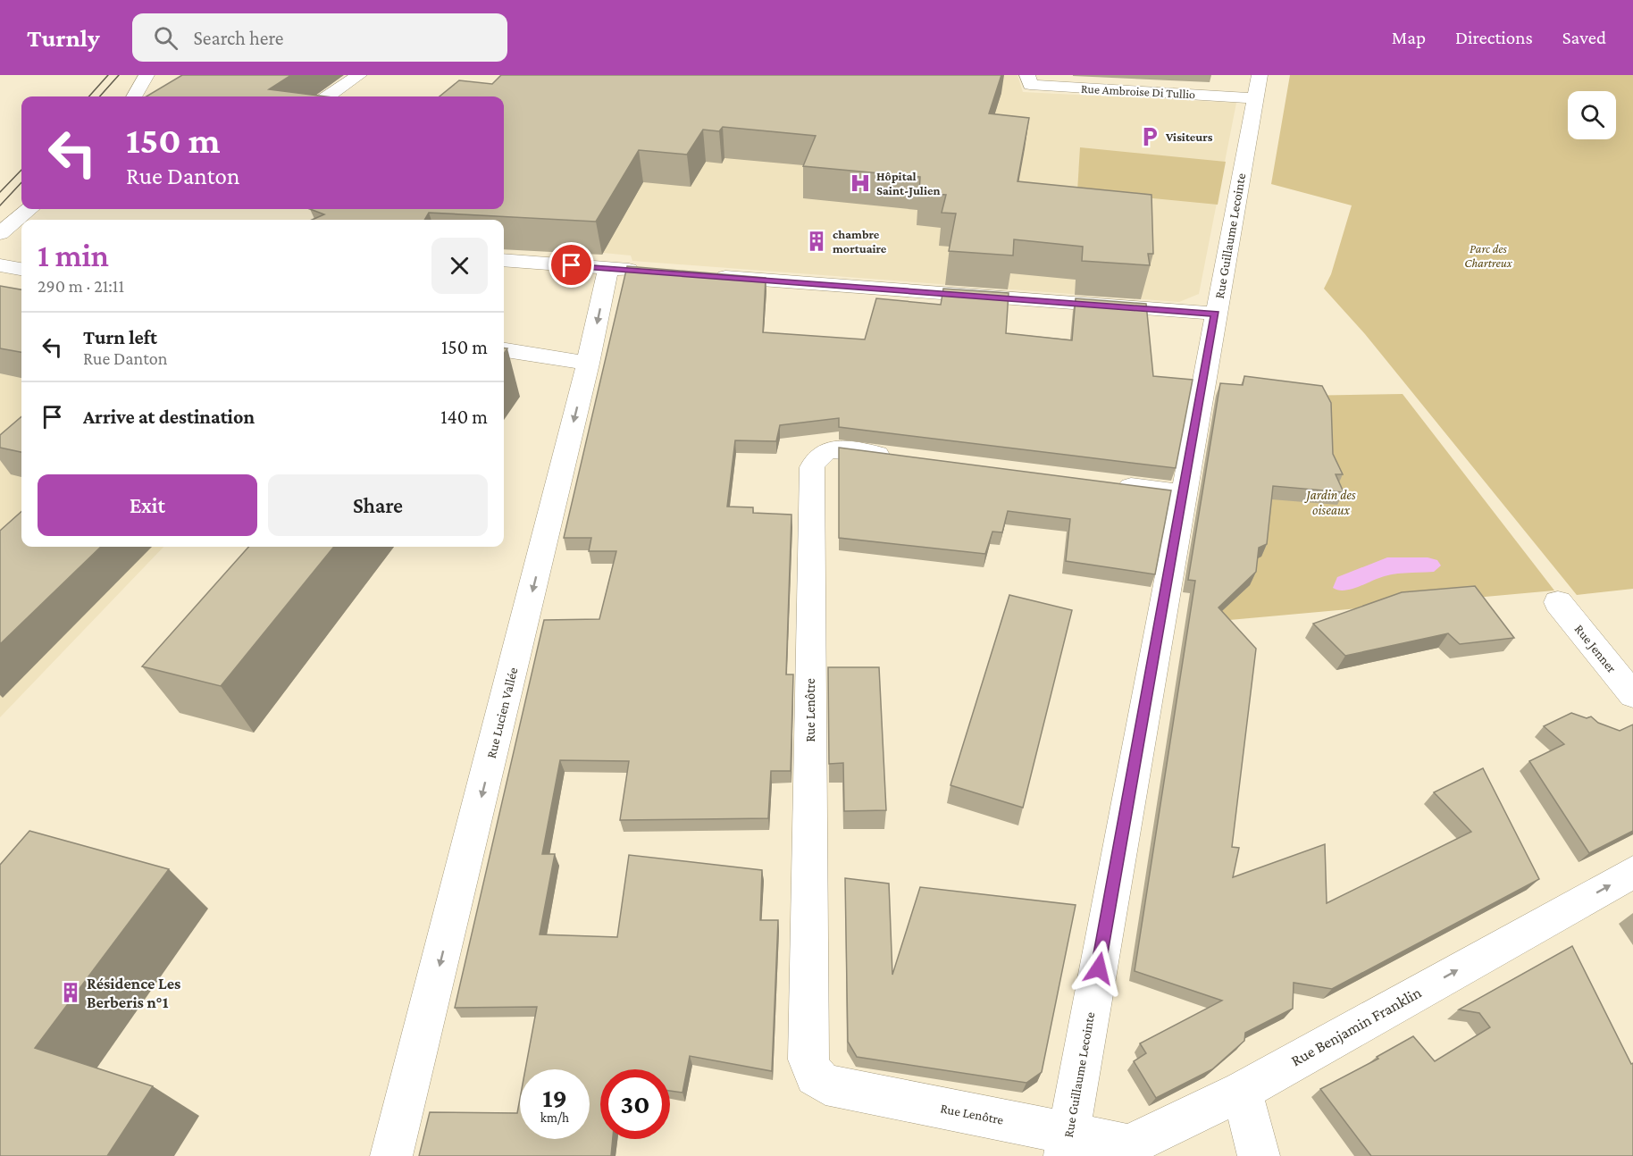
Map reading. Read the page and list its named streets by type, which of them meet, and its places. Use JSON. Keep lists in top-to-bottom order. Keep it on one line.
{"streets":{"street":["Rue Ambroise Di Tullio","Rue Guillaume Lecointe","Rue Jenner","Rue Lenôtre","Rue Lucien Vallée","Rue Benjamin Franklin"]},"crossings":[["Rue Ambroise Di Tullio","Rue Guillaume Lecointe"],["Rue Guillaume Lecointe","Rue Lenôtre"],["Rue Guillaume Lecointe","Rue Benjamin Franklin"],["Rue Lenôtre","Rue Benjamin Franklin"]],"one_way":["Rue Lucien Vallée","Rue Benjamin Franklin"],"parks":["Parc des Chartreux","Jardin des oiseaux"],"places":{"parking":["Visiteurs"],"hospital":["Hôpital Saint-Julien"],"building":["chambre mortuaire","Résidence Les Berberis n°1"]},"page":{"header":"Turnly","search":"Search here","nav":["Map","Directions","Saved"],"turn":["150 m","Rue Danton"],"heading":["1 min","290 m · 21:11"],"list":[{"name":"Turn left","note":"Rue Danton","value":"150 m"},{"name":"Arrive at destination","value":"140 m"}],"buttons":["Exit","Share"],"speed":"19 km/h","limit":"30"}}
